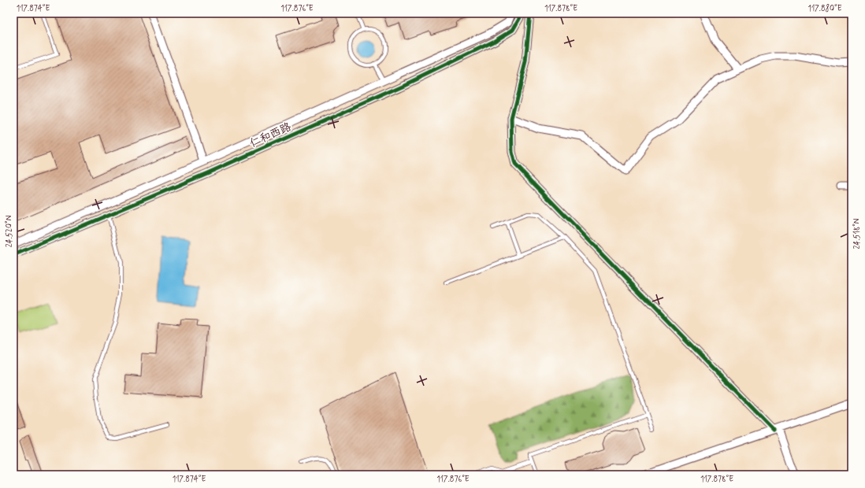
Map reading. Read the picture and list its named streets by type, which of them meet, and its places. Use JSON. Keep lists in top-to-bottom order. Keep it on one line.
{"streets":{"street":["仁和西路"]},"coordinates":["117.874°E","117.876°E","117.878°E","117.880°E","24.520°N","24.518°N"]}
